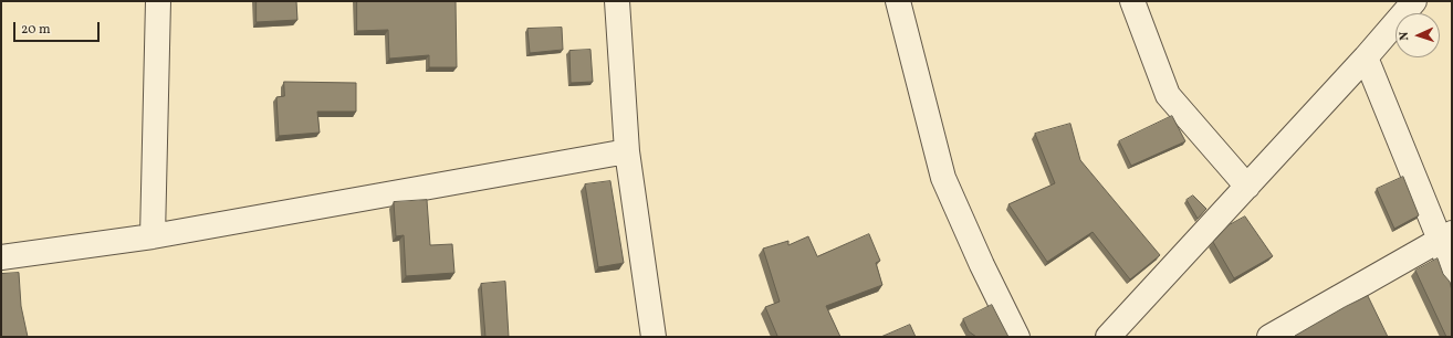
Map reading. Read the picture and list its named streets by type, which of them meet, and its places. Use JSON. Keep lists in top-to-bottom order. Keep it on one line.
{"scale_bar":"20 m","north":"left"}
